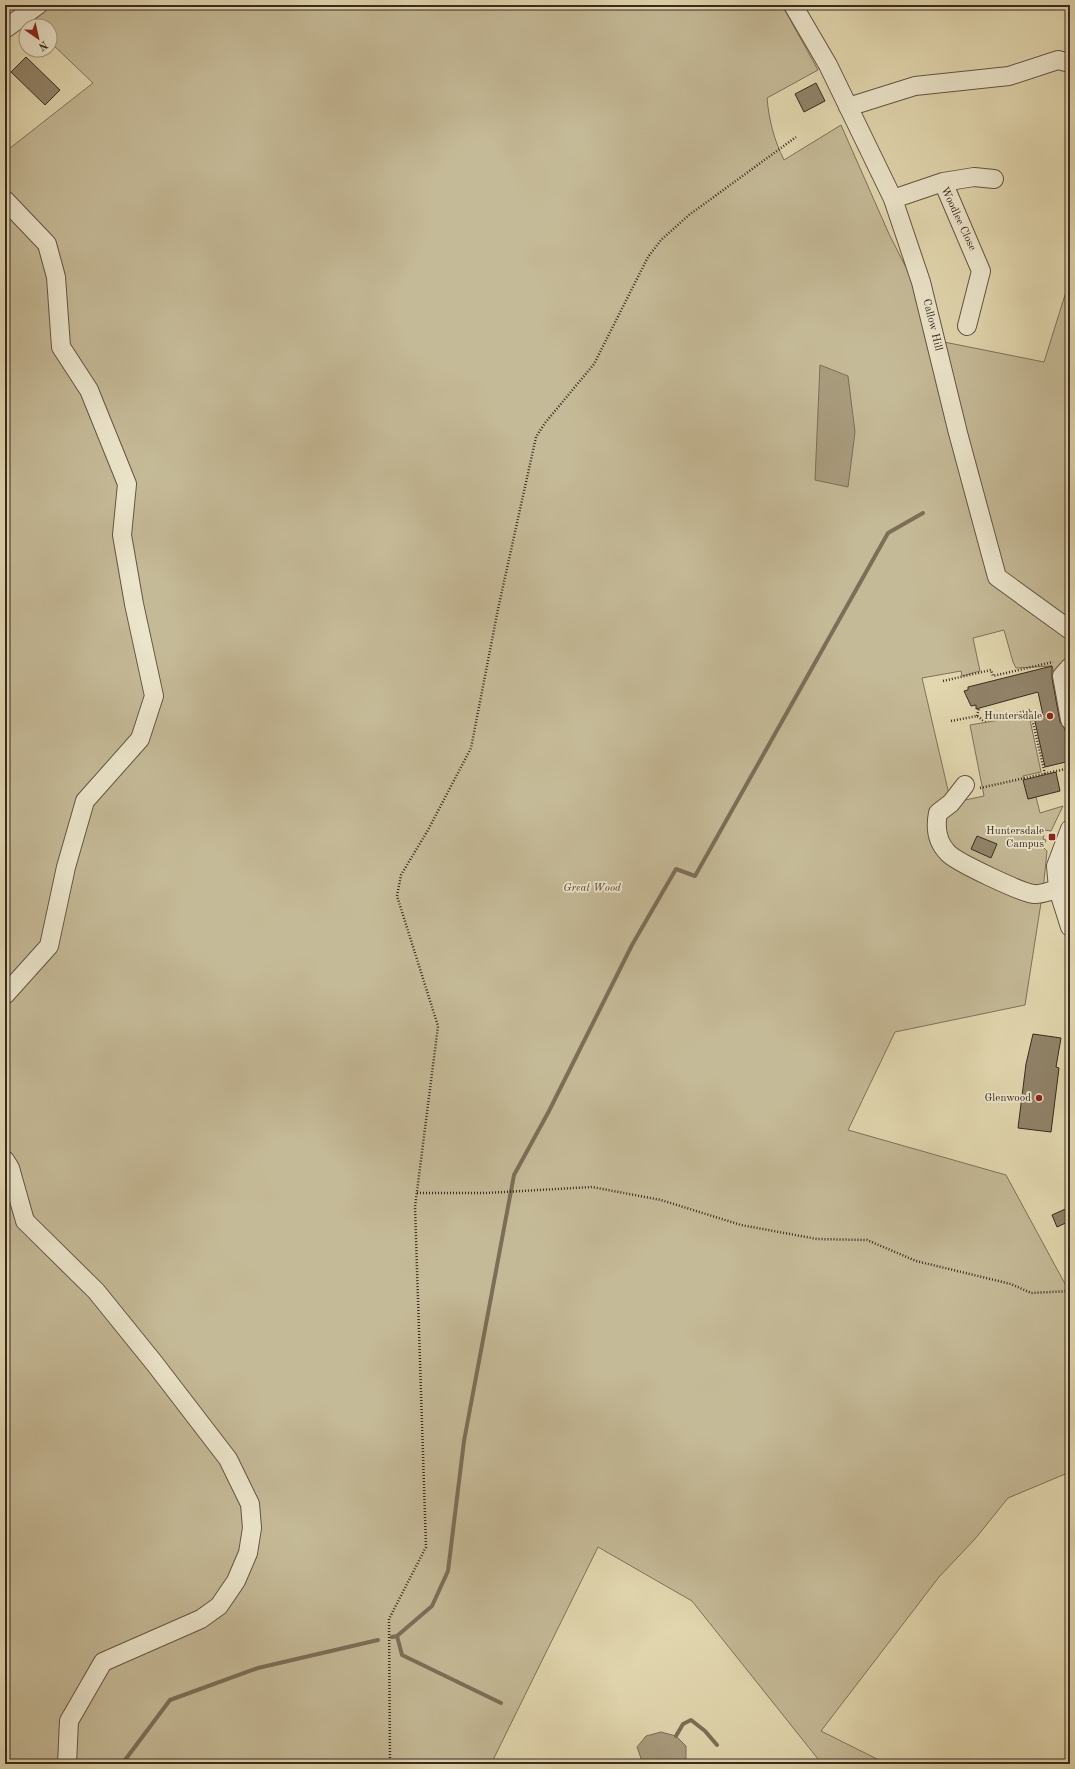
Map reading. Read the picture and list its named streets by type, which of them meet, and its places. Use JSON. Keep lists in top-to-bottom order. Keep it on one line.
{"streets":{"street":["Woodlee Close","Callow Hill"]},"crossings":[["Woodlee Close","Callow Hill"]],"parks":["Great Wood"],"places":{"other":["Huntersdale","Glenwood"],"transit":["Huntersdale Campus"]},"north":"bottom right"}
